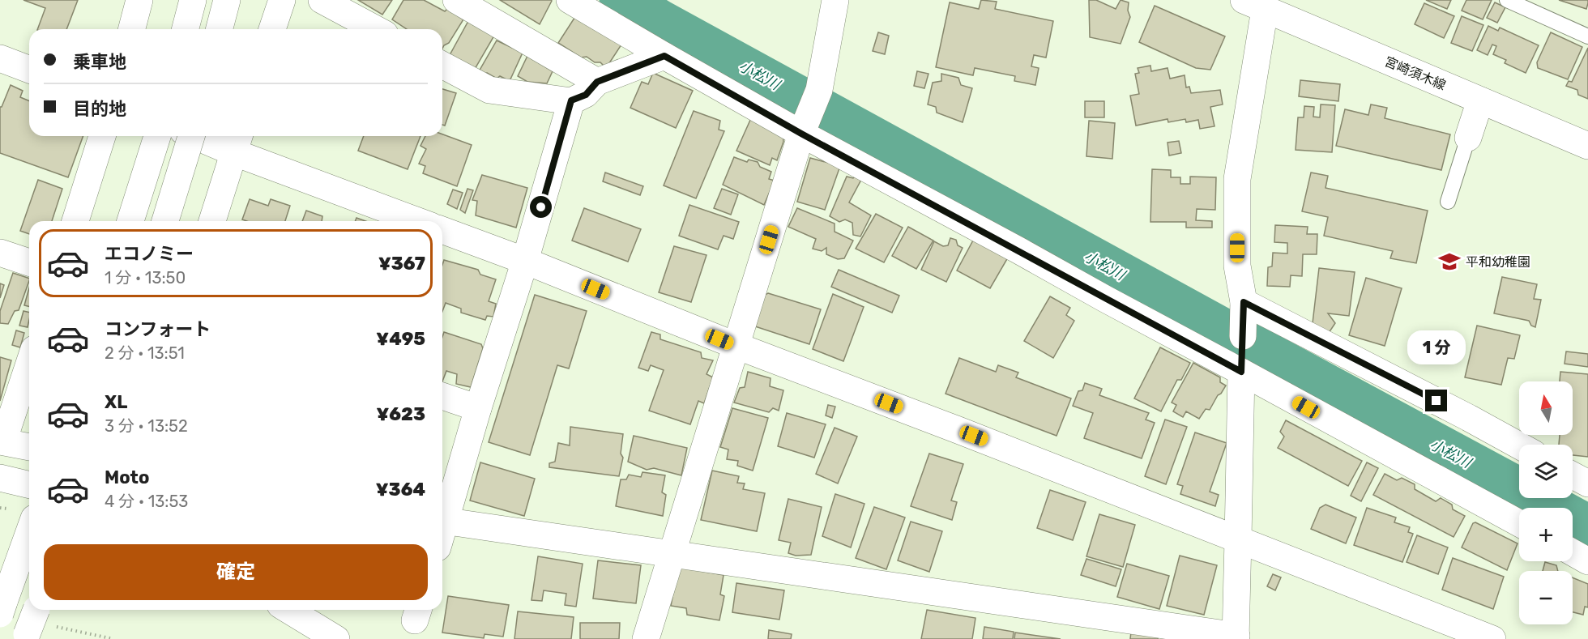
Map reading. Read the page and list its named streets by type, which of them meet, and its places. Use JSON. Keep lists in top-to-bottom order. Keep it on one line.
{"streets":{"main road":["宮崎須木線"]},"water":["小松川"],"places":{"school or university":["平和幼稚園"]},"north":"top","page":{"banner":["乗車地","目的地"],"list":[{"name":"エコノミー","note":"1 分 · 13:50","value":"¥367"},{"name":"コンフォート","note":"2 分 · 13:51","value":"¥495"},{"name":"XL","note":"3 分 · 13:52","value":"¥623"},{"name":"Moto","note":"4 分 · 13:53","value":"¥364"}],"bubble":"1 分","map_buttons":["+","−"],"buttons":"確定"}}
